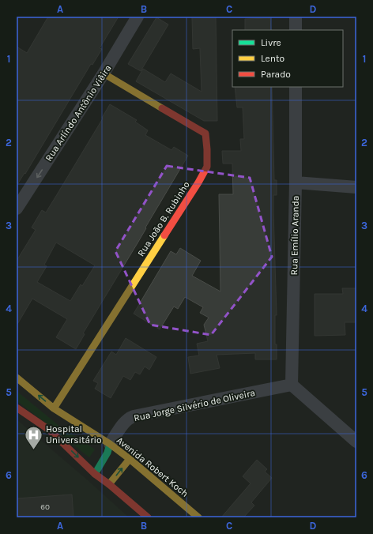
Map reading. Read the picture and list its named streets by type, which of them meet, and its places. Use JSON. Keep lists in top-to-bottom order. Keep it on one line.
{"streets":{"main road":["Rua João B. Rubinho","Avenida Robert Koch"],"street":["Rua Arlíndo Antônio Viêira","Rua Emílio Aranda","Rua Jorge Silvério de Oliveira"]},"crossings":[["Rua Arlíndo Antônio Viêira","Rua João B. Rubinho"],["Rua João B. Rubinho","Avenida Robert Koch"],["Rua Emílio Aranda","Rua Jorge Silvério de Oliveira"],["Rua Jorge Silvério de Oliveira","Avenida Robert Koch"]],"one_way":["Rua Arlíndo Antônio Viêira"],"places":{"hospital":["Hospital Universitário"]},"house_numbers":["60"],"legend":["Livre","Lento","Parado"],"grid":{"columns":["A","B","C","D"],"rows":["1","2","3","4","5","6"]}}
